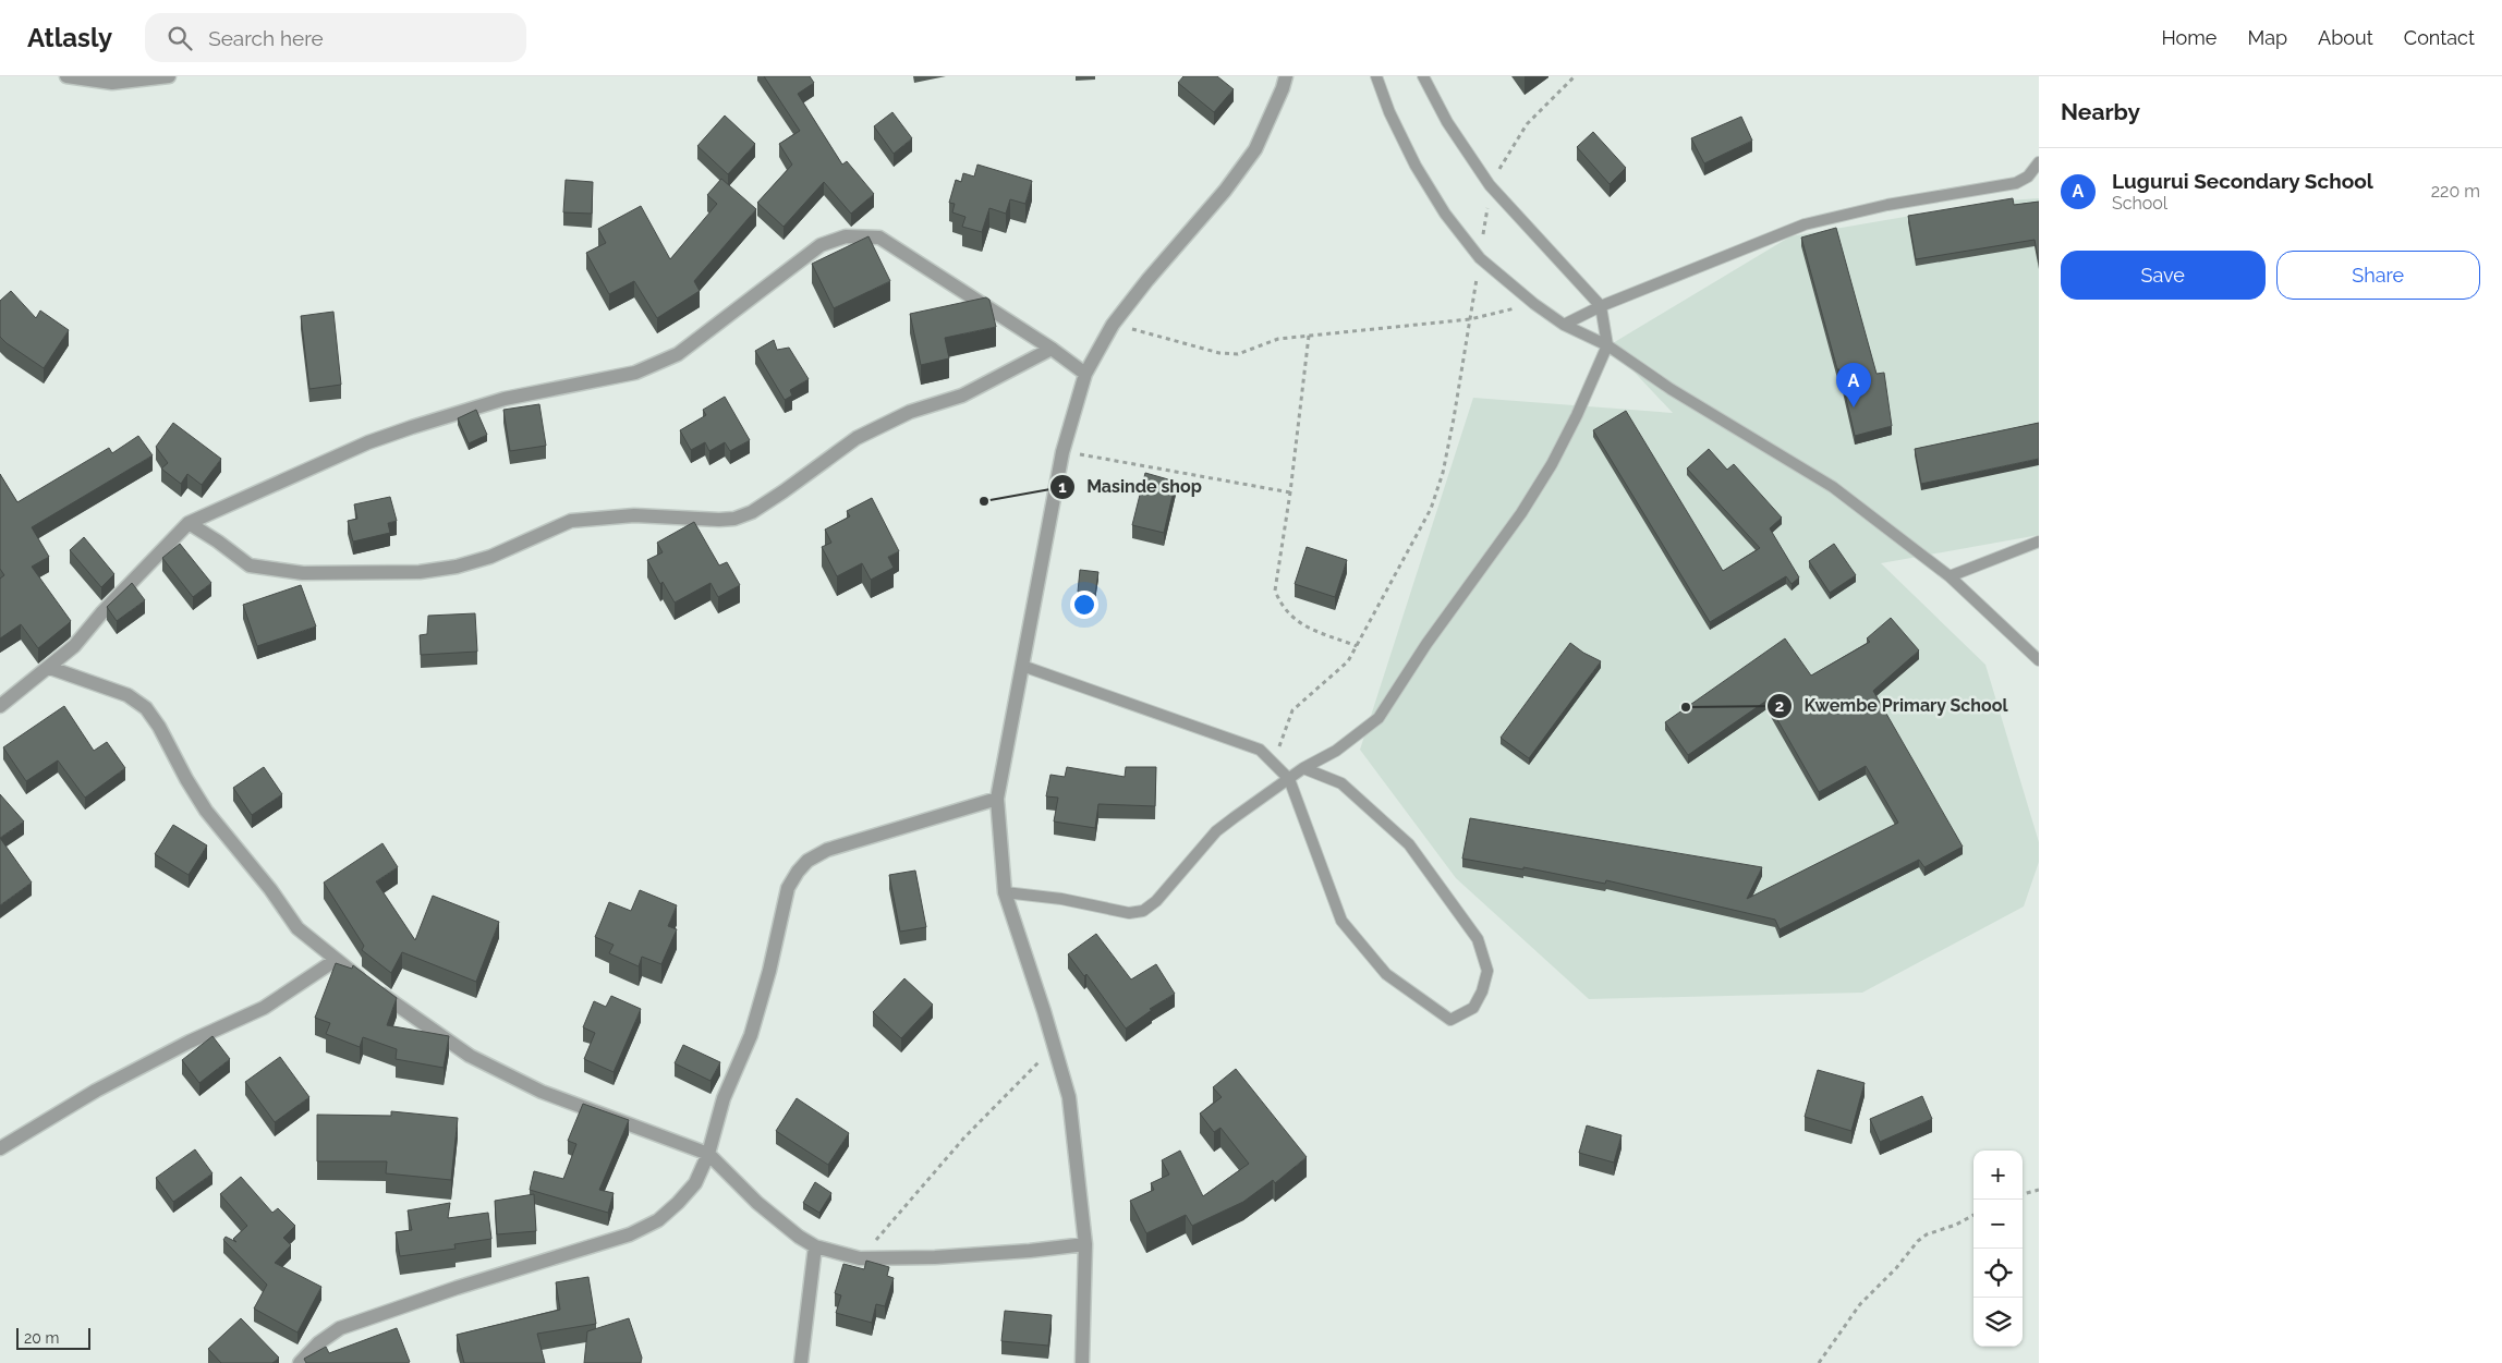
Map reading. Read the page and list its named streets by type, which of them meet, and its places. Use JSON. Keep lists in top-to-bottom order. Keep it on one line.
{"places":["Masinde shop","Kwembe Primary School"],"scale_bar":"20 m","page":{"header":"Atlasly","search":"Search here","nav":["Home","Map","About","Contact"],"heading":"Nearby","list":[{"mark":"A","name":"Lugurui Secondary School","note":"School","value":"220 m"}],"buttons":["Save","Share"],"pins":"A","map_buttons":["+","−"],"scale":"20 m"}}
